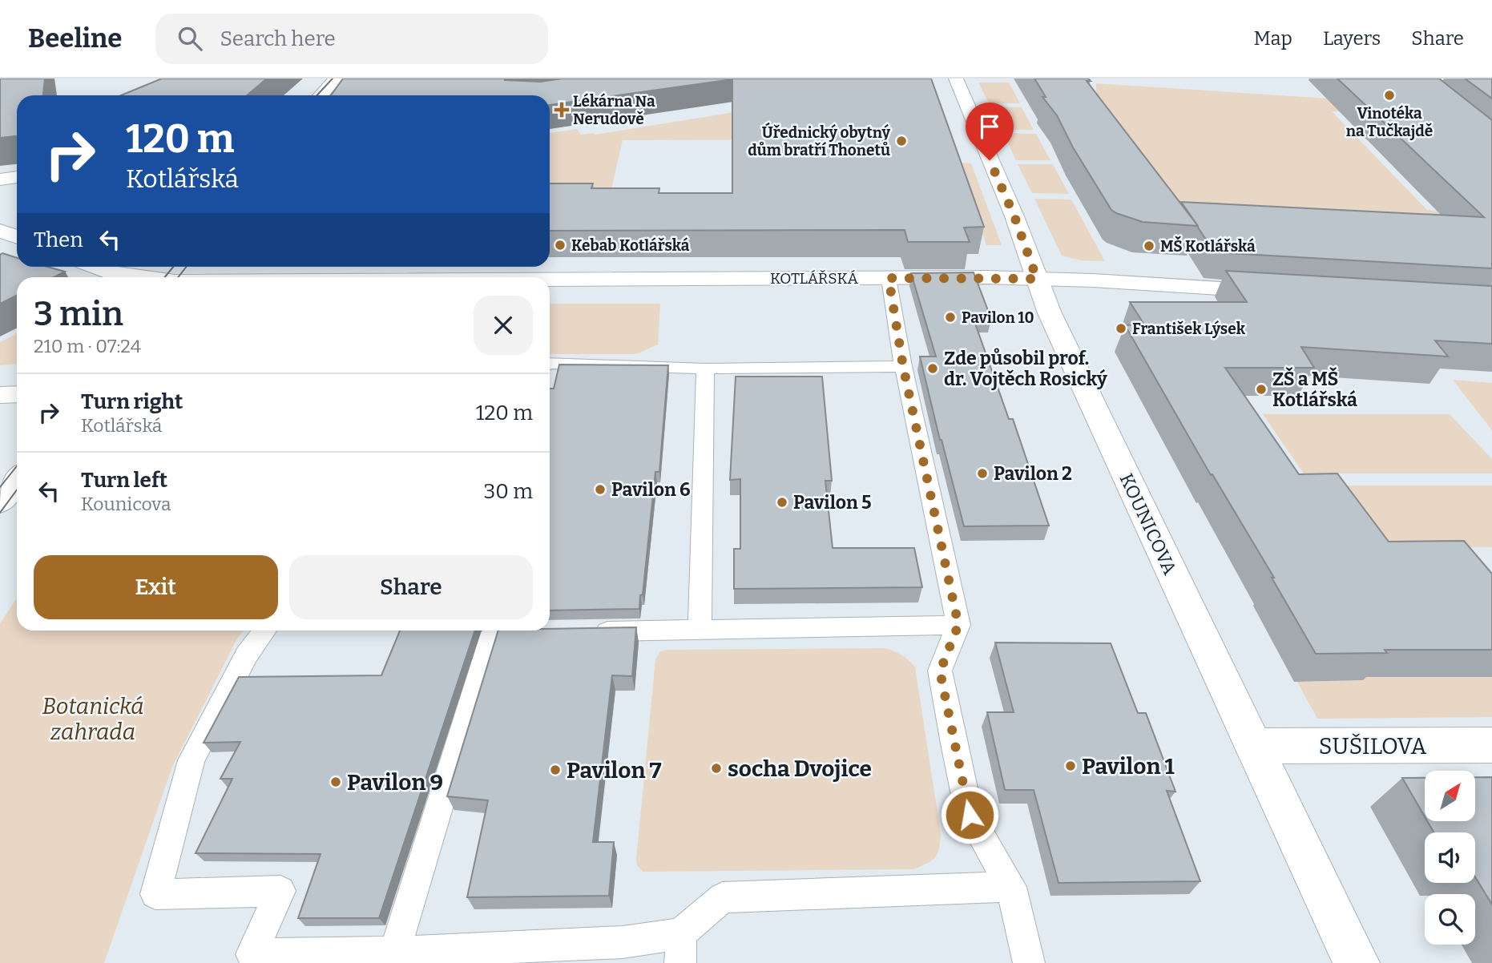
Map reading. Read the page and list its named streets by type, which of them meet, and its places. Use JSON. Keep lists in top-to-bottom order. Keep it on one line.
{"streets":{"main road":["KOTLÁŘSKÁ","KOUNICOVA","SUŠILOVA"]},"crossings":[["KOTLÁŘSKÁ","KOUNICOVA"],["KOUNICOVA","SUŠILOVA"]],"parks":["Botanická zahrada"],"places":{"other":["Vinotéka na Tučkajdě","Úřednický obytný dům bratří Thonetů","Kebab Kotlářská","MŠ Kotlářská","Pavilon 10","František Lýsek","Zde působil prof. dr. Vojtěch Rosický","ZŠ a MŠ Kotlářská","Pavilon 2","Pavilon 6","Pavilon 5","Pavilon 1","socha Dvojice","Pavilon 7","Pavilon 9"],"health":["Lékárna Na Nerudově"]},"north":"top right","page":{"header":"Beeline","search":"Search here","nav":["Map","Layers","Share"],"turn":["120 m","Kotlářská"],"then":"Then","heading":["3 min","210 m · 07:24"],"list":[{"name":"Turn right","note":"Kotlářská","value":"120 m"},{"name":"Turn left","note":"Kounicova","value":"30 m"}],"buttons":["Exit","Share"]}}
